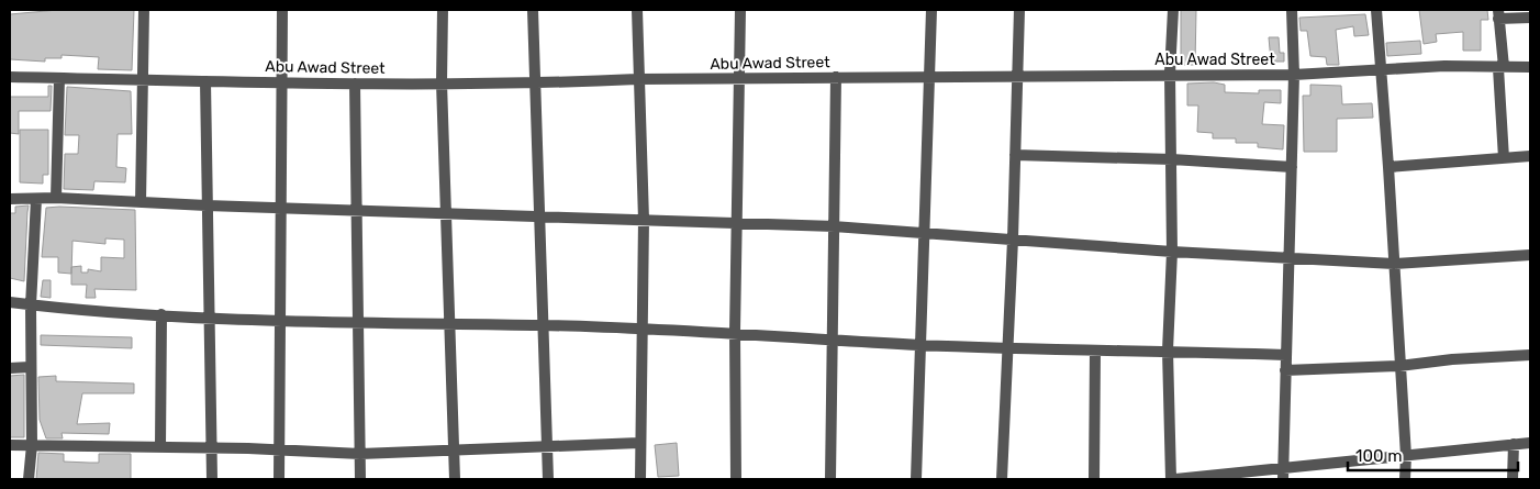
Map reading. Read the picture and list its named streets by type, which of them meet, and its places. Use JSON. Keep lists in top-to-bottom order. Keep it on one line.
{"streets":{"street":["Abu Awad Street"]},"scale_bar":"100 m"}
